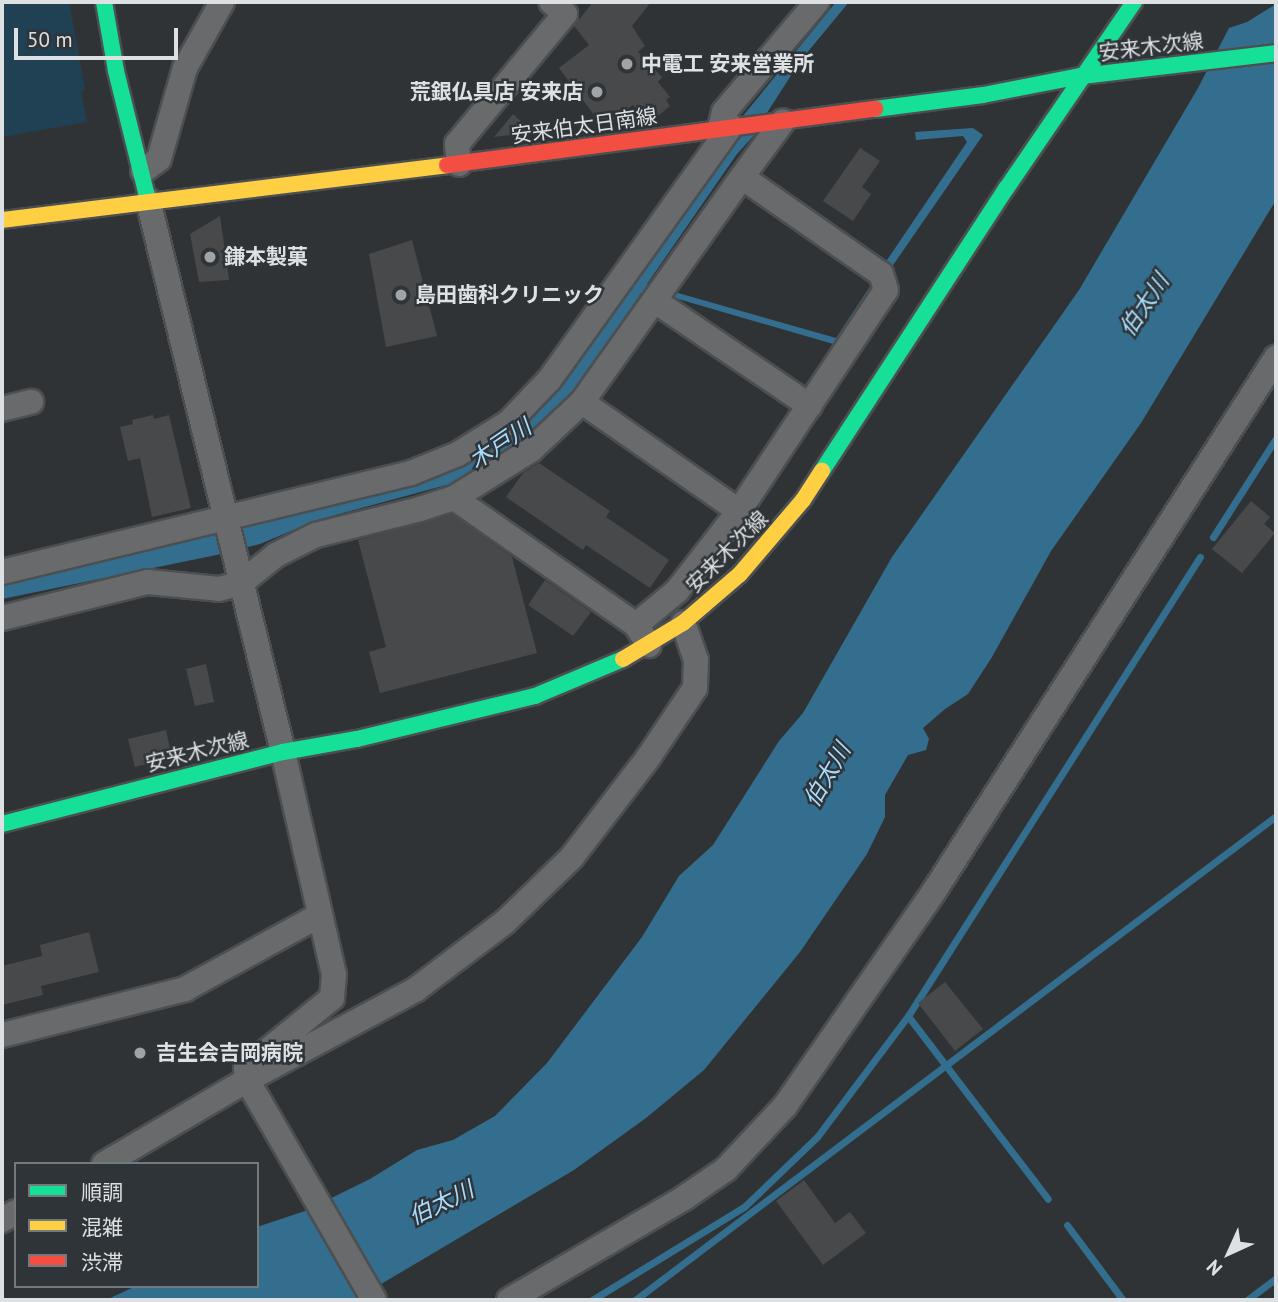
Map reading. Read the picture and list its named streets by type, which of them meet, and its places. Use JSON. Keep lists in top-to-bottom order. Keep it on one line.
{"streets":{"main road":["安来木次線","安来伯太日南線"]},"crossings":[["安来木次線","安来伯太日南線"]],"water":["伯太川","木戸川"],"places":["中電工 安来営業所","荒銀仏具店 安来店","鎌本製菓","島田歯科クリニック","吉生会吉岡病院"],"legend":["順調","混雑","渋滞"],"scale_bar":"50 m","north":"bottom left"}
